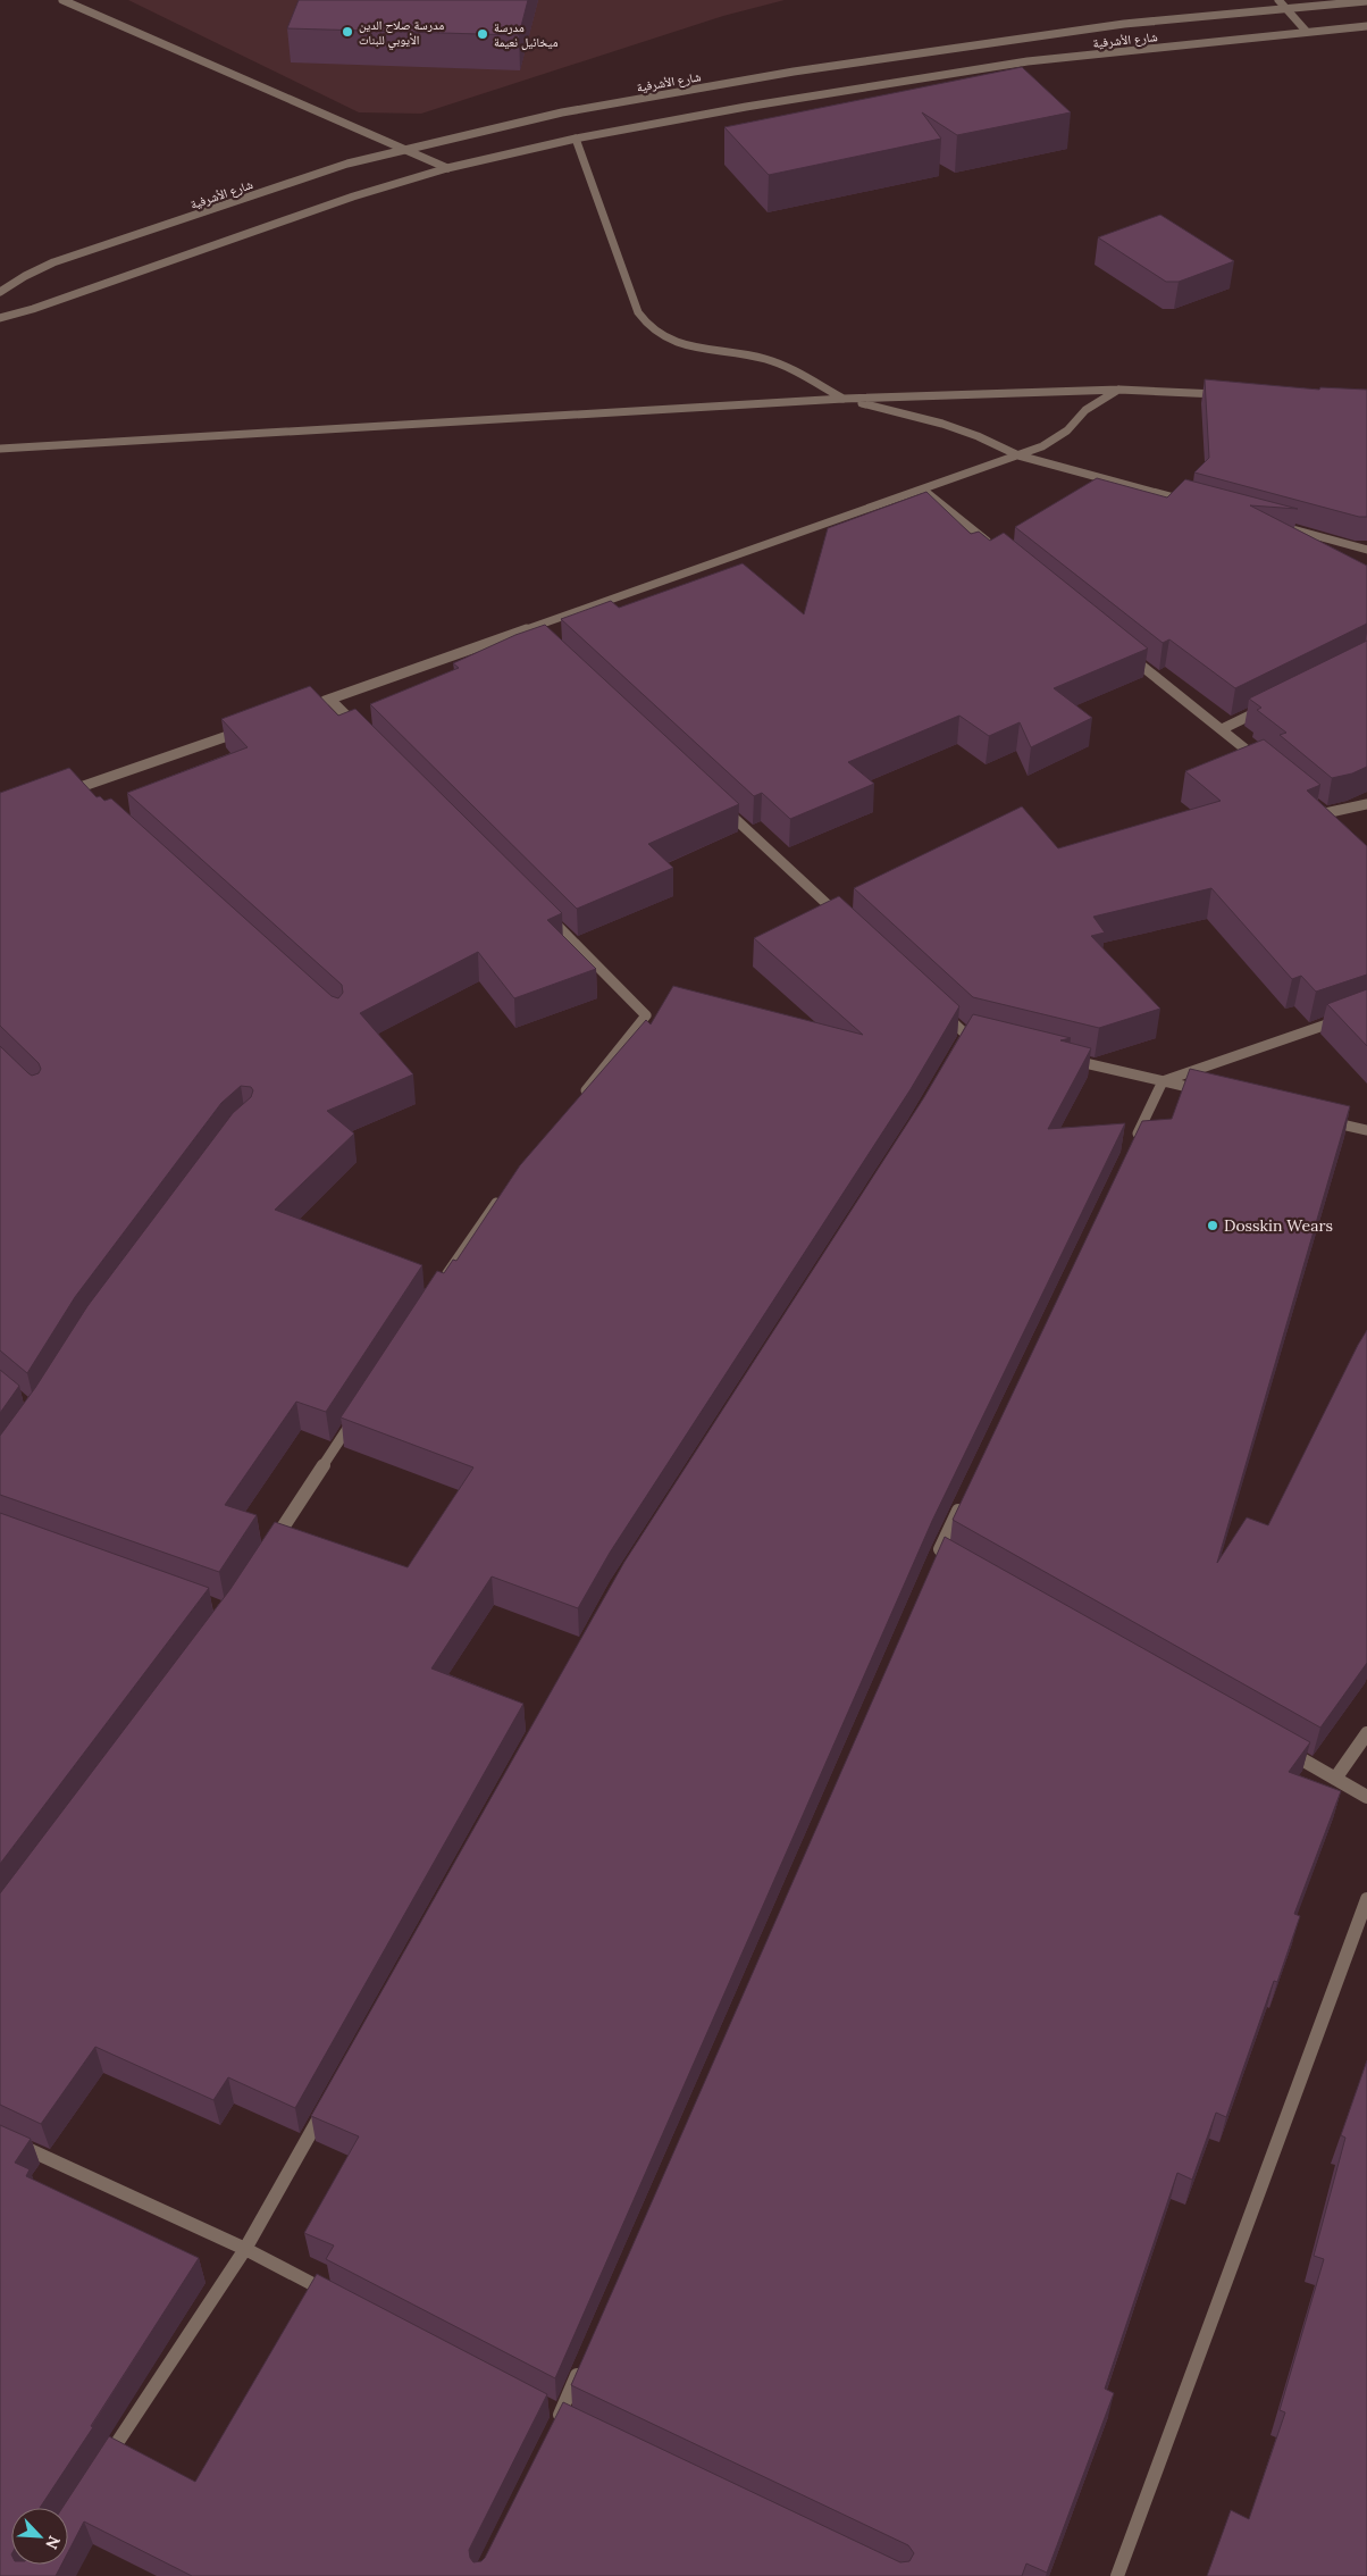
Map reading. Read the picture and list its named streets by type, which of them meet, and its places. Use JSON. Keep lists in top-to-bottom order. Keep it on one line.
{"streets":{"street":["شارع الأشرفية"]},"places":["مدرسة صلاح الدين الأيوبي للبنات","مدرسة ميخائيل نعيمة","Dosskin Wears"],"north":"bottom right"}
